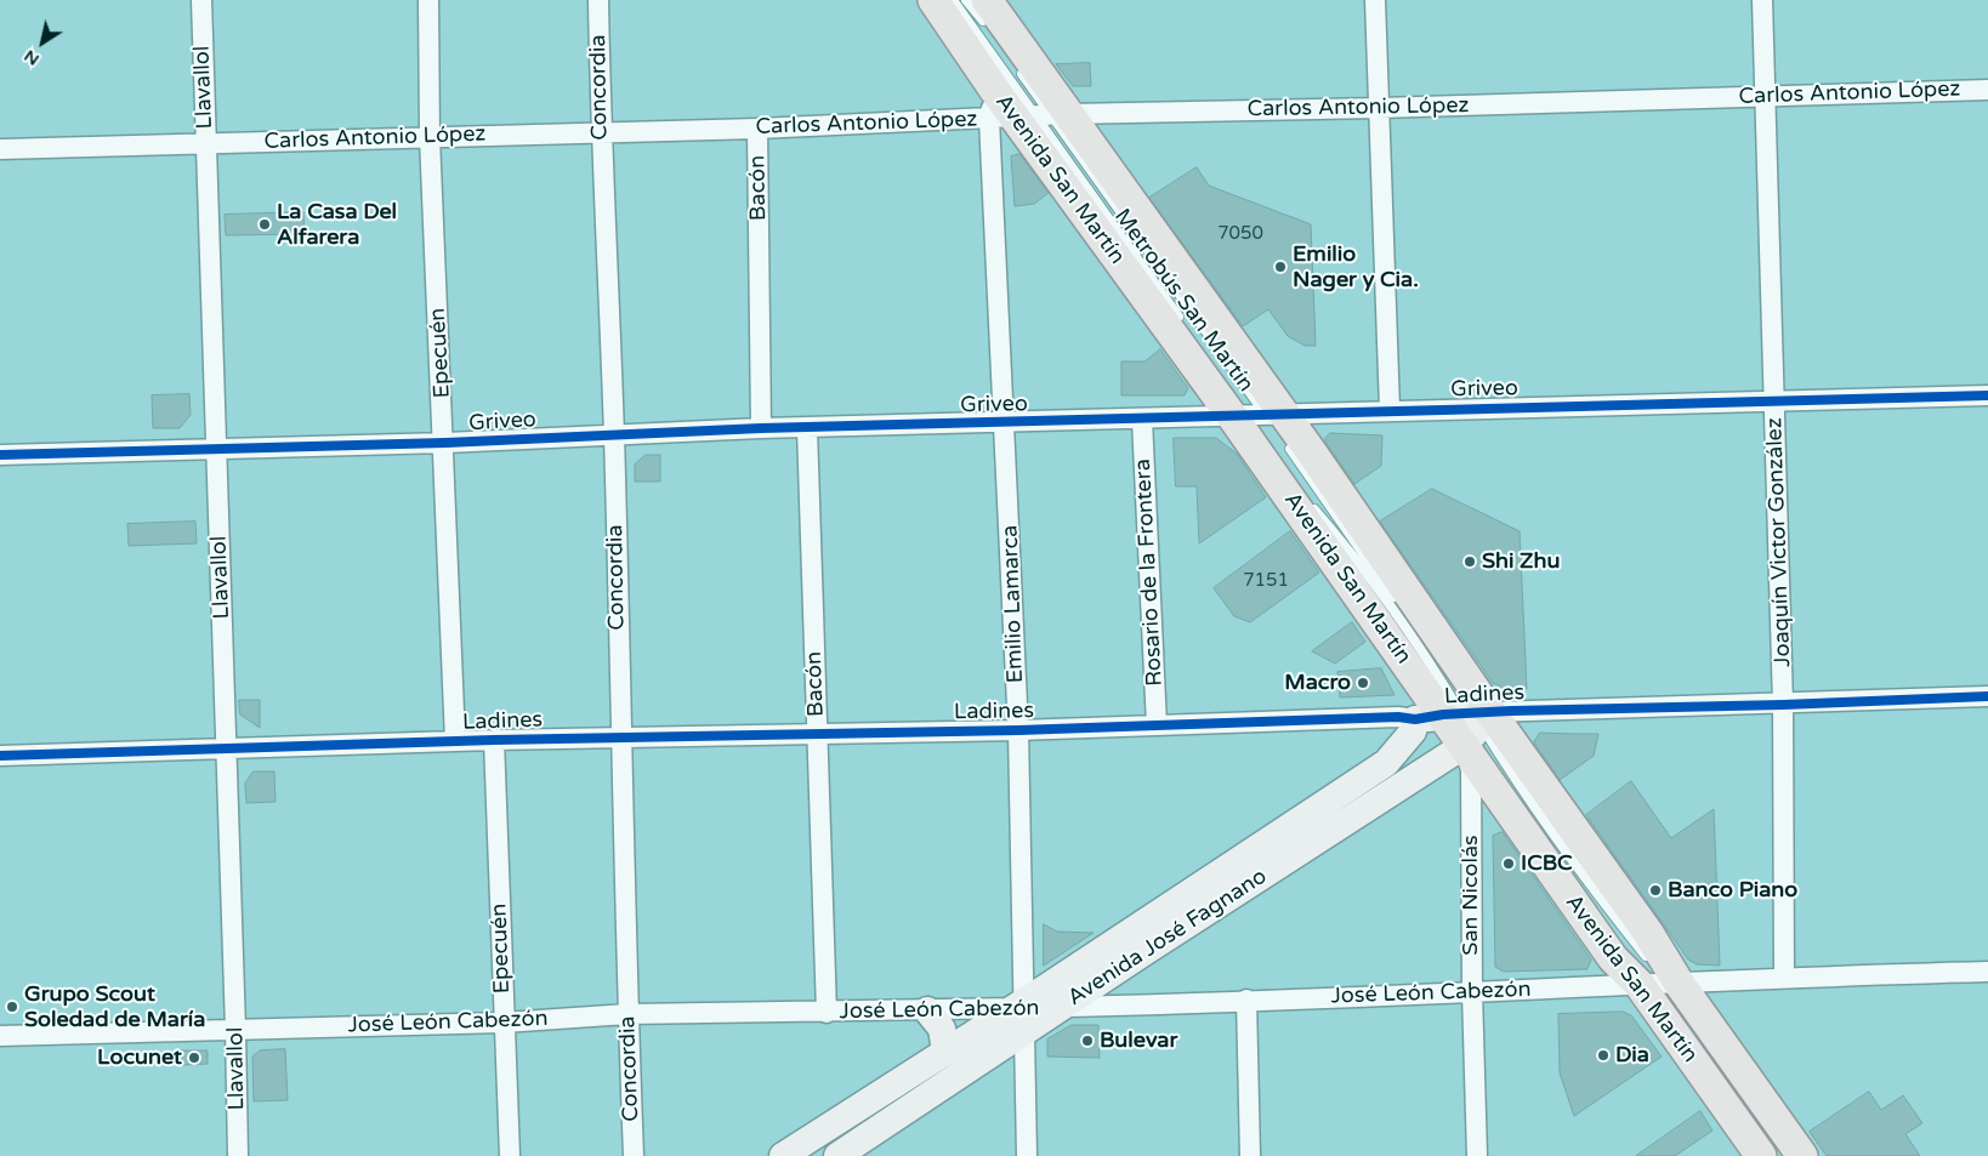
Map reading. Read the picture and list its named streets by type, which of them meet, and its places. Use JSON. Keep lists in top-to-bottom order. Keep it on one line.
{"streets":{"main road":["Avenida San Martín"],"street":["Llavallol","Concordia","Carlos Antonio López","Bacón","Epecuén","Griveo","Joaquín Victor González","Rosario de la Frontera","Emilio Lamarca","Ladines","San Nicolás","Avenida José Fagnano","José León Cabezón"],"lane":["Metrobús San Martín"]},"crossings":[["Llavallol","Carlos Antonio López"],["Llavallol","Griveo"],["Llavallol","Ladines"],["Llavallol","José León Cabezón"],["Concordia","Carlos Antonio López"],["Concordia","Griveo"],["Concordia","Ladines"],["Concordia","José León Cabezón"],["Carlos Antonio López","Avenida San Martín"],["Carlos Antonio López","Bacón"],["Carlos Antonio López","Metrobús San Martín"],["Carlos Antonio López","Epecuén"],["Carlos Antonio López","Joaquín Victor González"],["Carlos Antonio López","Emilio Lamarca"],["Avenida San Martín","Metrobús San Martín"],["Avenida San Martín","Griveo"],["Avenida San Martín","Emilio Lamarca"],["Avenida San Martín","Ladines"],["Avenida San Martín","San Nicolás"],["Avenida San Martín","Avenida José Fagnano"],["Avenida San Martín","José León Cabezón"],["Bacón","Griveo"],["Bacón","Ladines"],["Bacón","José León Cabezón"],["Metrobús San Martín","Emilio Lamarca"],["Epecuén","Griveo"],["Epecuén","Ladines"],["Epecuén","José León Cabezón"],["Griveo","Joaquín Victor González"],["Griveo","Rosario de la Frontera"],["Griveo","Emilio Lamarca"],["Joaquín Victor González","Ladines"],["Joaquín Victor González","José León Cabezón"],["Rosario de la Frontera","Ladines"],["Emilio Lamarca","Ladines"],["Emilio Lamarca","Avenida José Fagnano"],["Emilio Lamarca","José León Cabezón"],["Ladines","San Nicolás"],["Ladines","Avenida José Fagnano"],["San Nicolás","Avenida José Fagnano"],["San Nicolás","José León Cabezón"],["Avenida José Fagnano","José León Cabezón"]],"places":["La Casa Del Alfarera","Emilio Nager y Cia.","Shi Zhu","Macro","ICBC","Banco Piano","Grupo Scout Soledad de María","Bulevar","Dia","Locunet"],"house_numbers":["7050","7151"],"north":"bottom left"}
